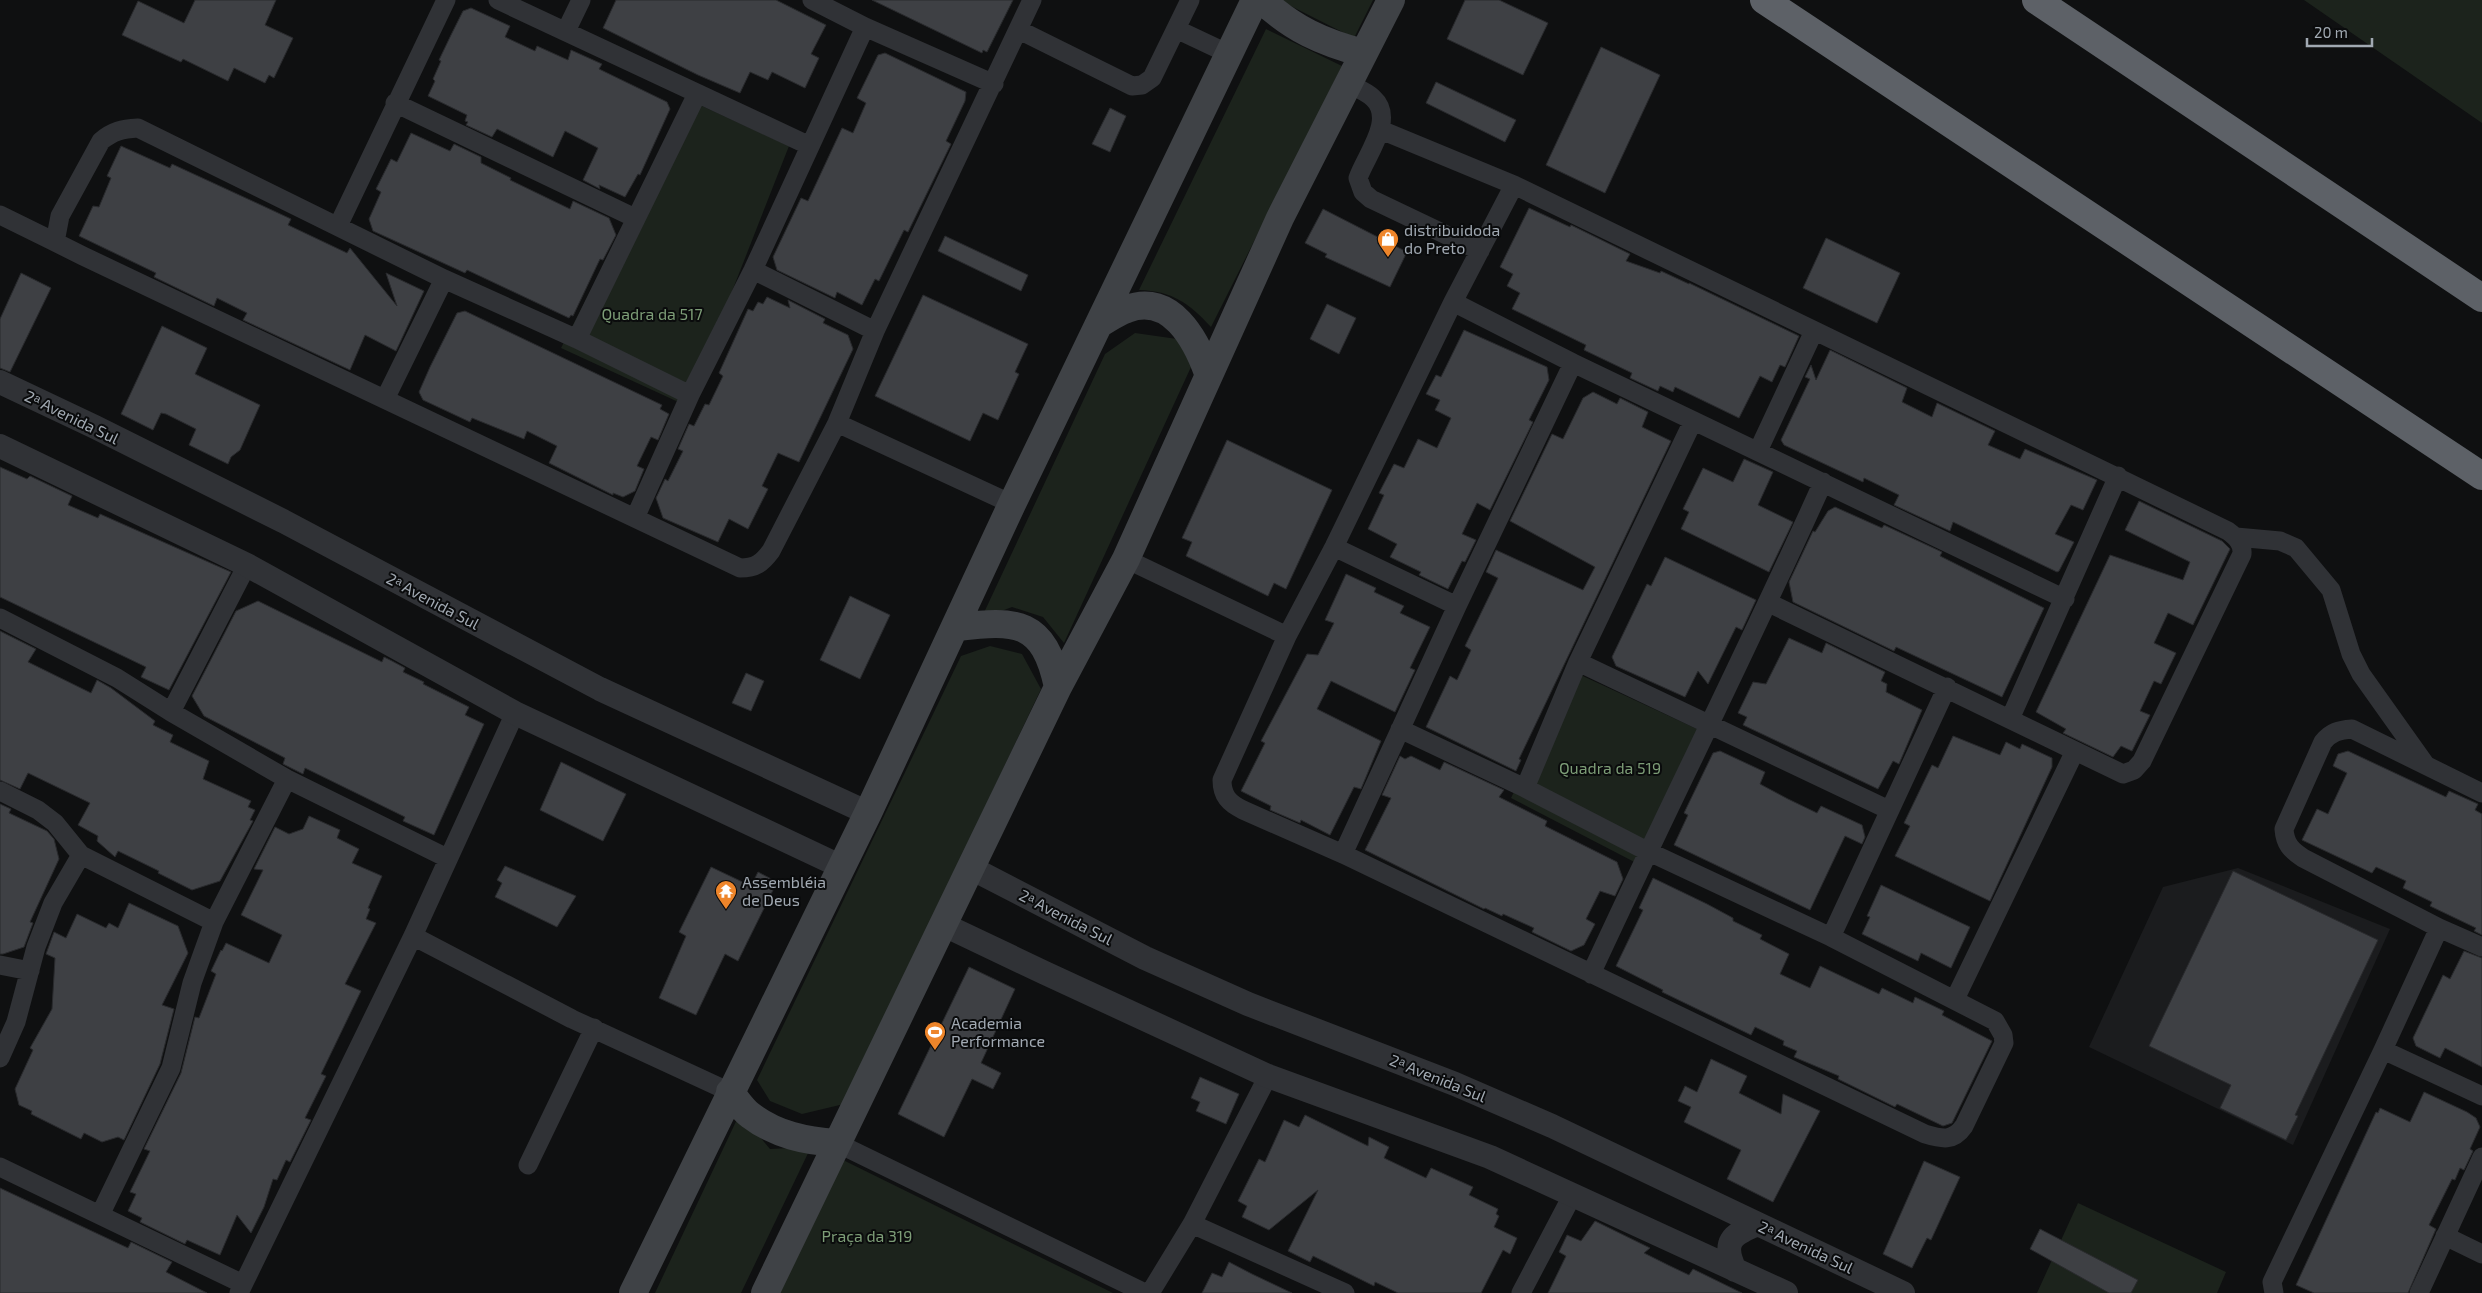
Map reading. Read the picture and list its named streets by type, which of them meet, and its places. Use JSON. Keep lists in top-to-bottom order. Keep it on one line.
{"streets":{"street":["2ᵃ Avenida Sul"]},"parks":["Quadra da 517","Quadra da 519","Praça da 319"],"places":{"shop":["distribuidoda do Preto"],"temple":["Assembléia de Deus"],"sports":["Academia Performance"]},"scale_bar":"20 m"}
